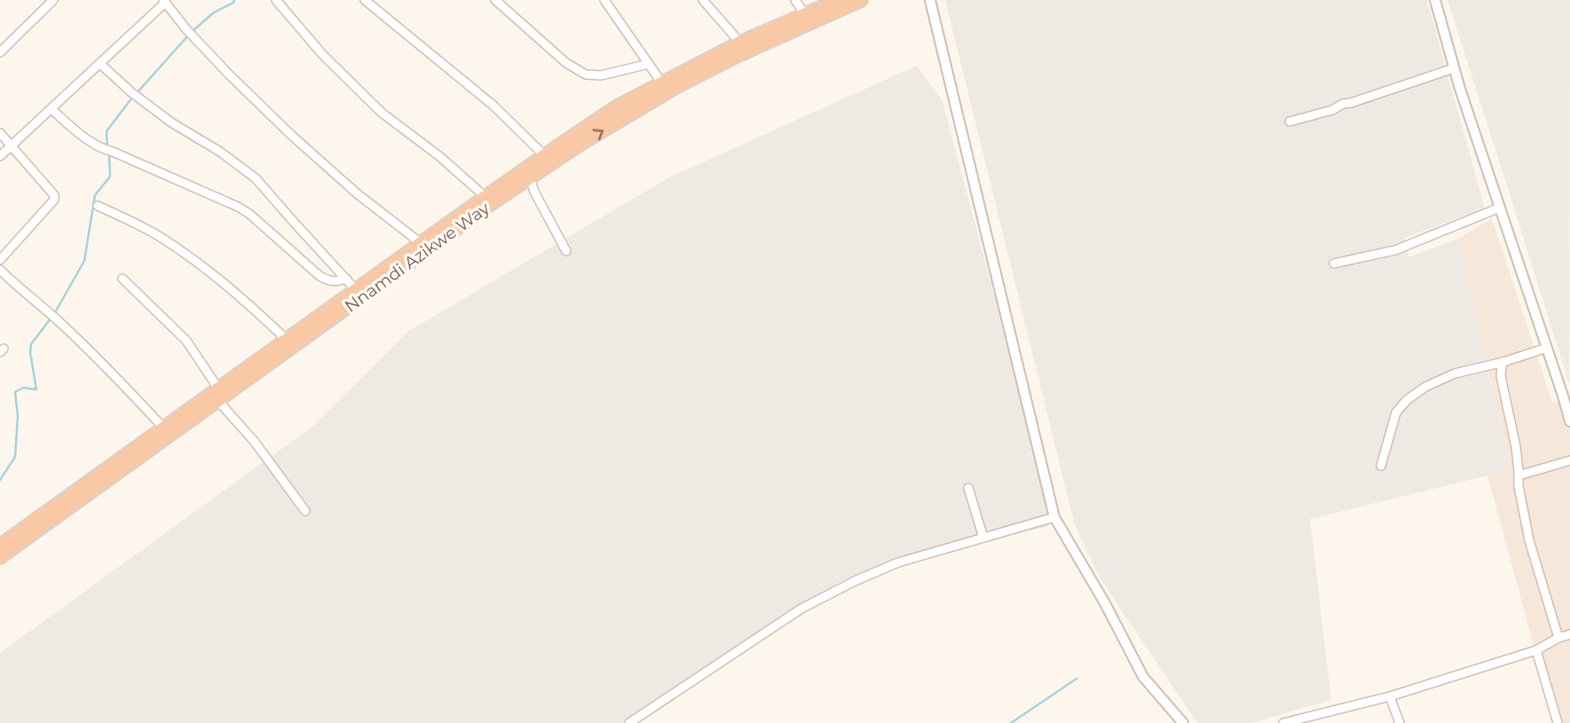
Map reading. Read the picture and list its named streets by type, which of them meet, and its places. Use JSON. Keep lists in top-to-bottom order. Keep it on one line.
{"streets":{"highway":["Nnamdi Azikwe Way"]}}
